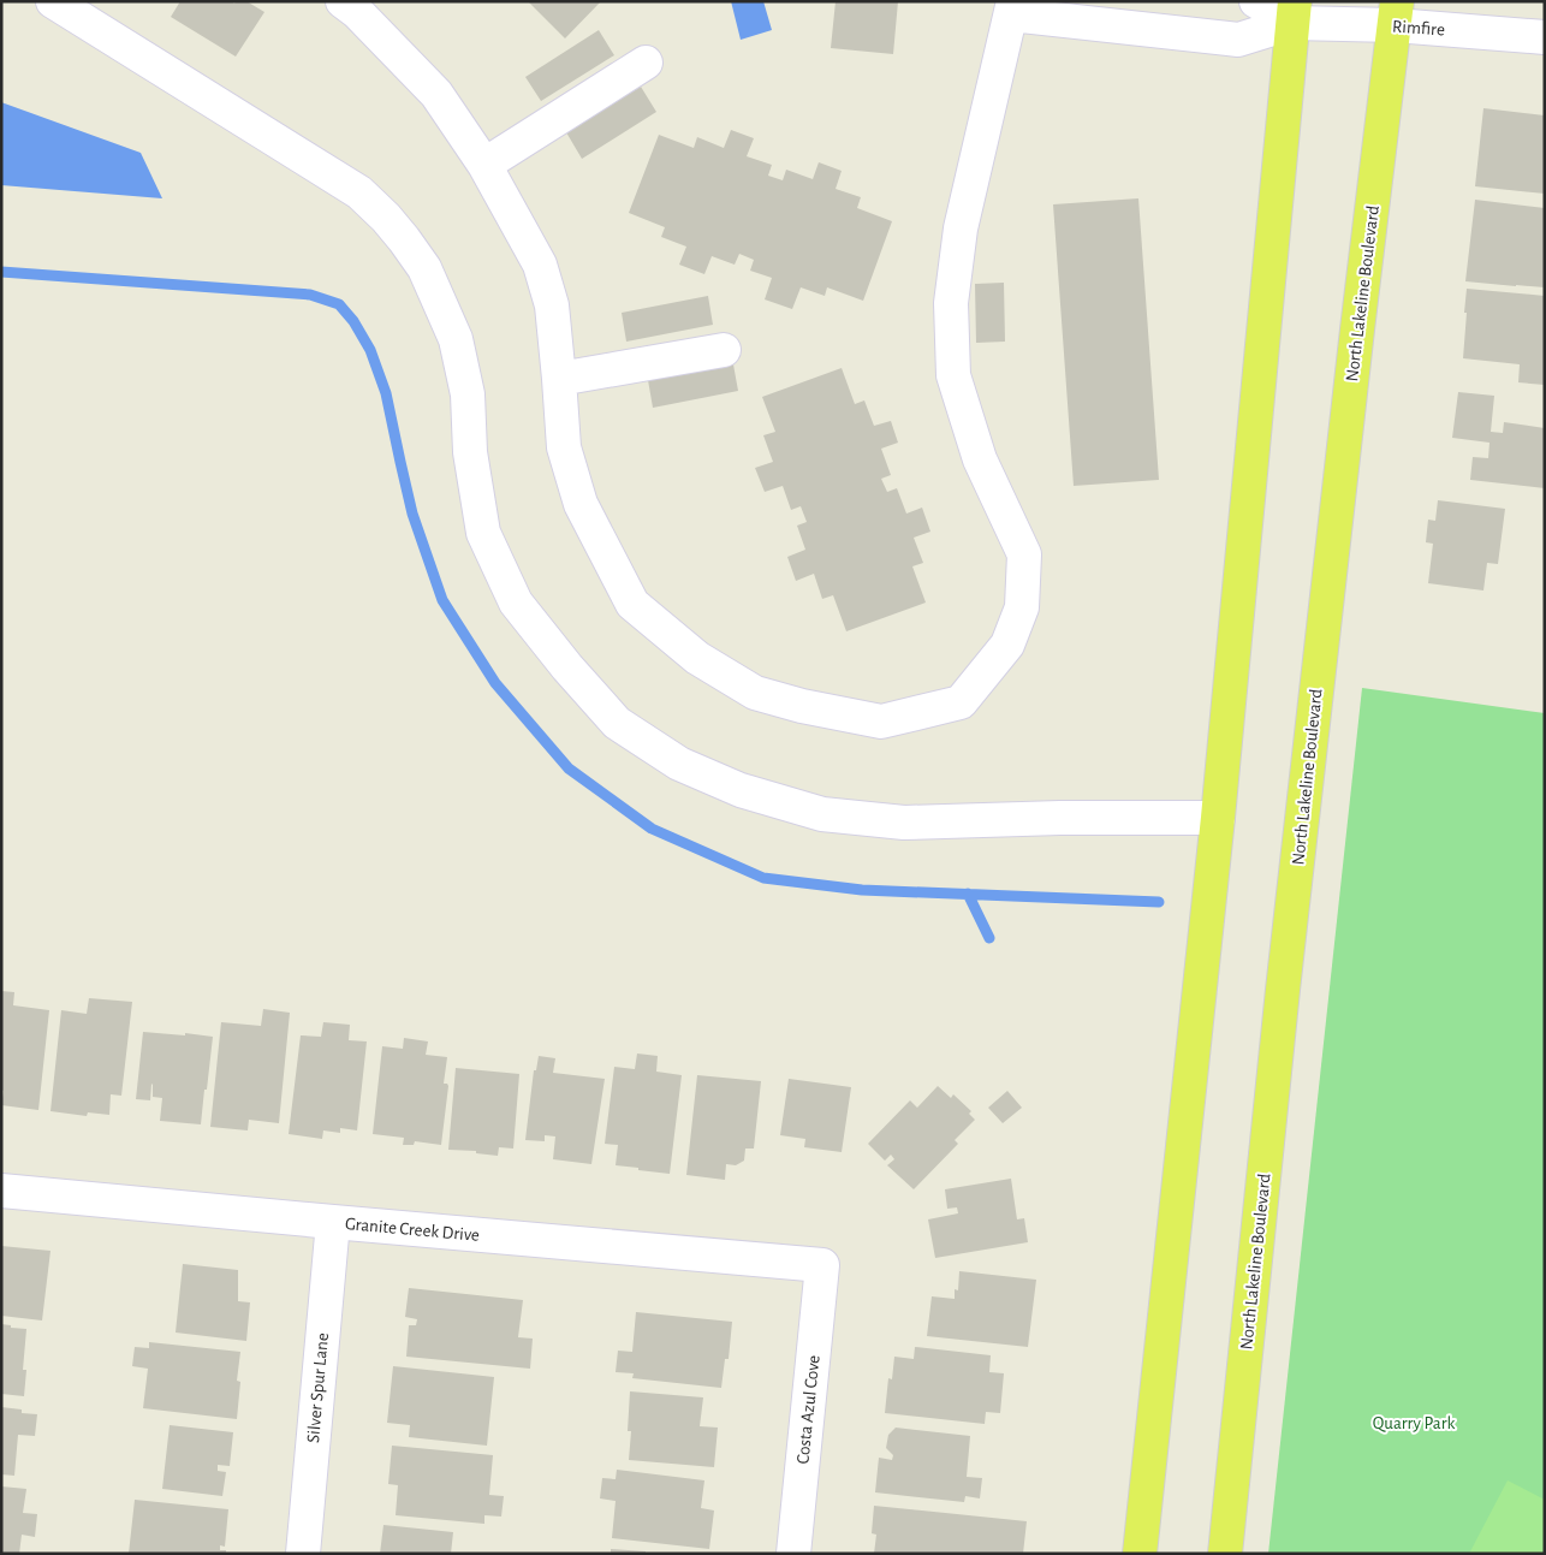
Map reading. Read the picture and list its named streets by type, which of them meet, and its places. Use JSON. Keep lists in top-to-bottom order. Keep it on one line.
{"streets":{"main road":["North Lakeline Boulevard"],"street":["Rimfire","Granite Creek Drive","Silver Spur Lane","Costa Azul Cove"]},"crossings":[["Rimfire","North Lakeline Boulevard"],["Granite Creek Drive","Silver Spur Lane"],["Granite Creek Drive","Costa Azul Cove"]],"parks":["Quarry Park"]}
